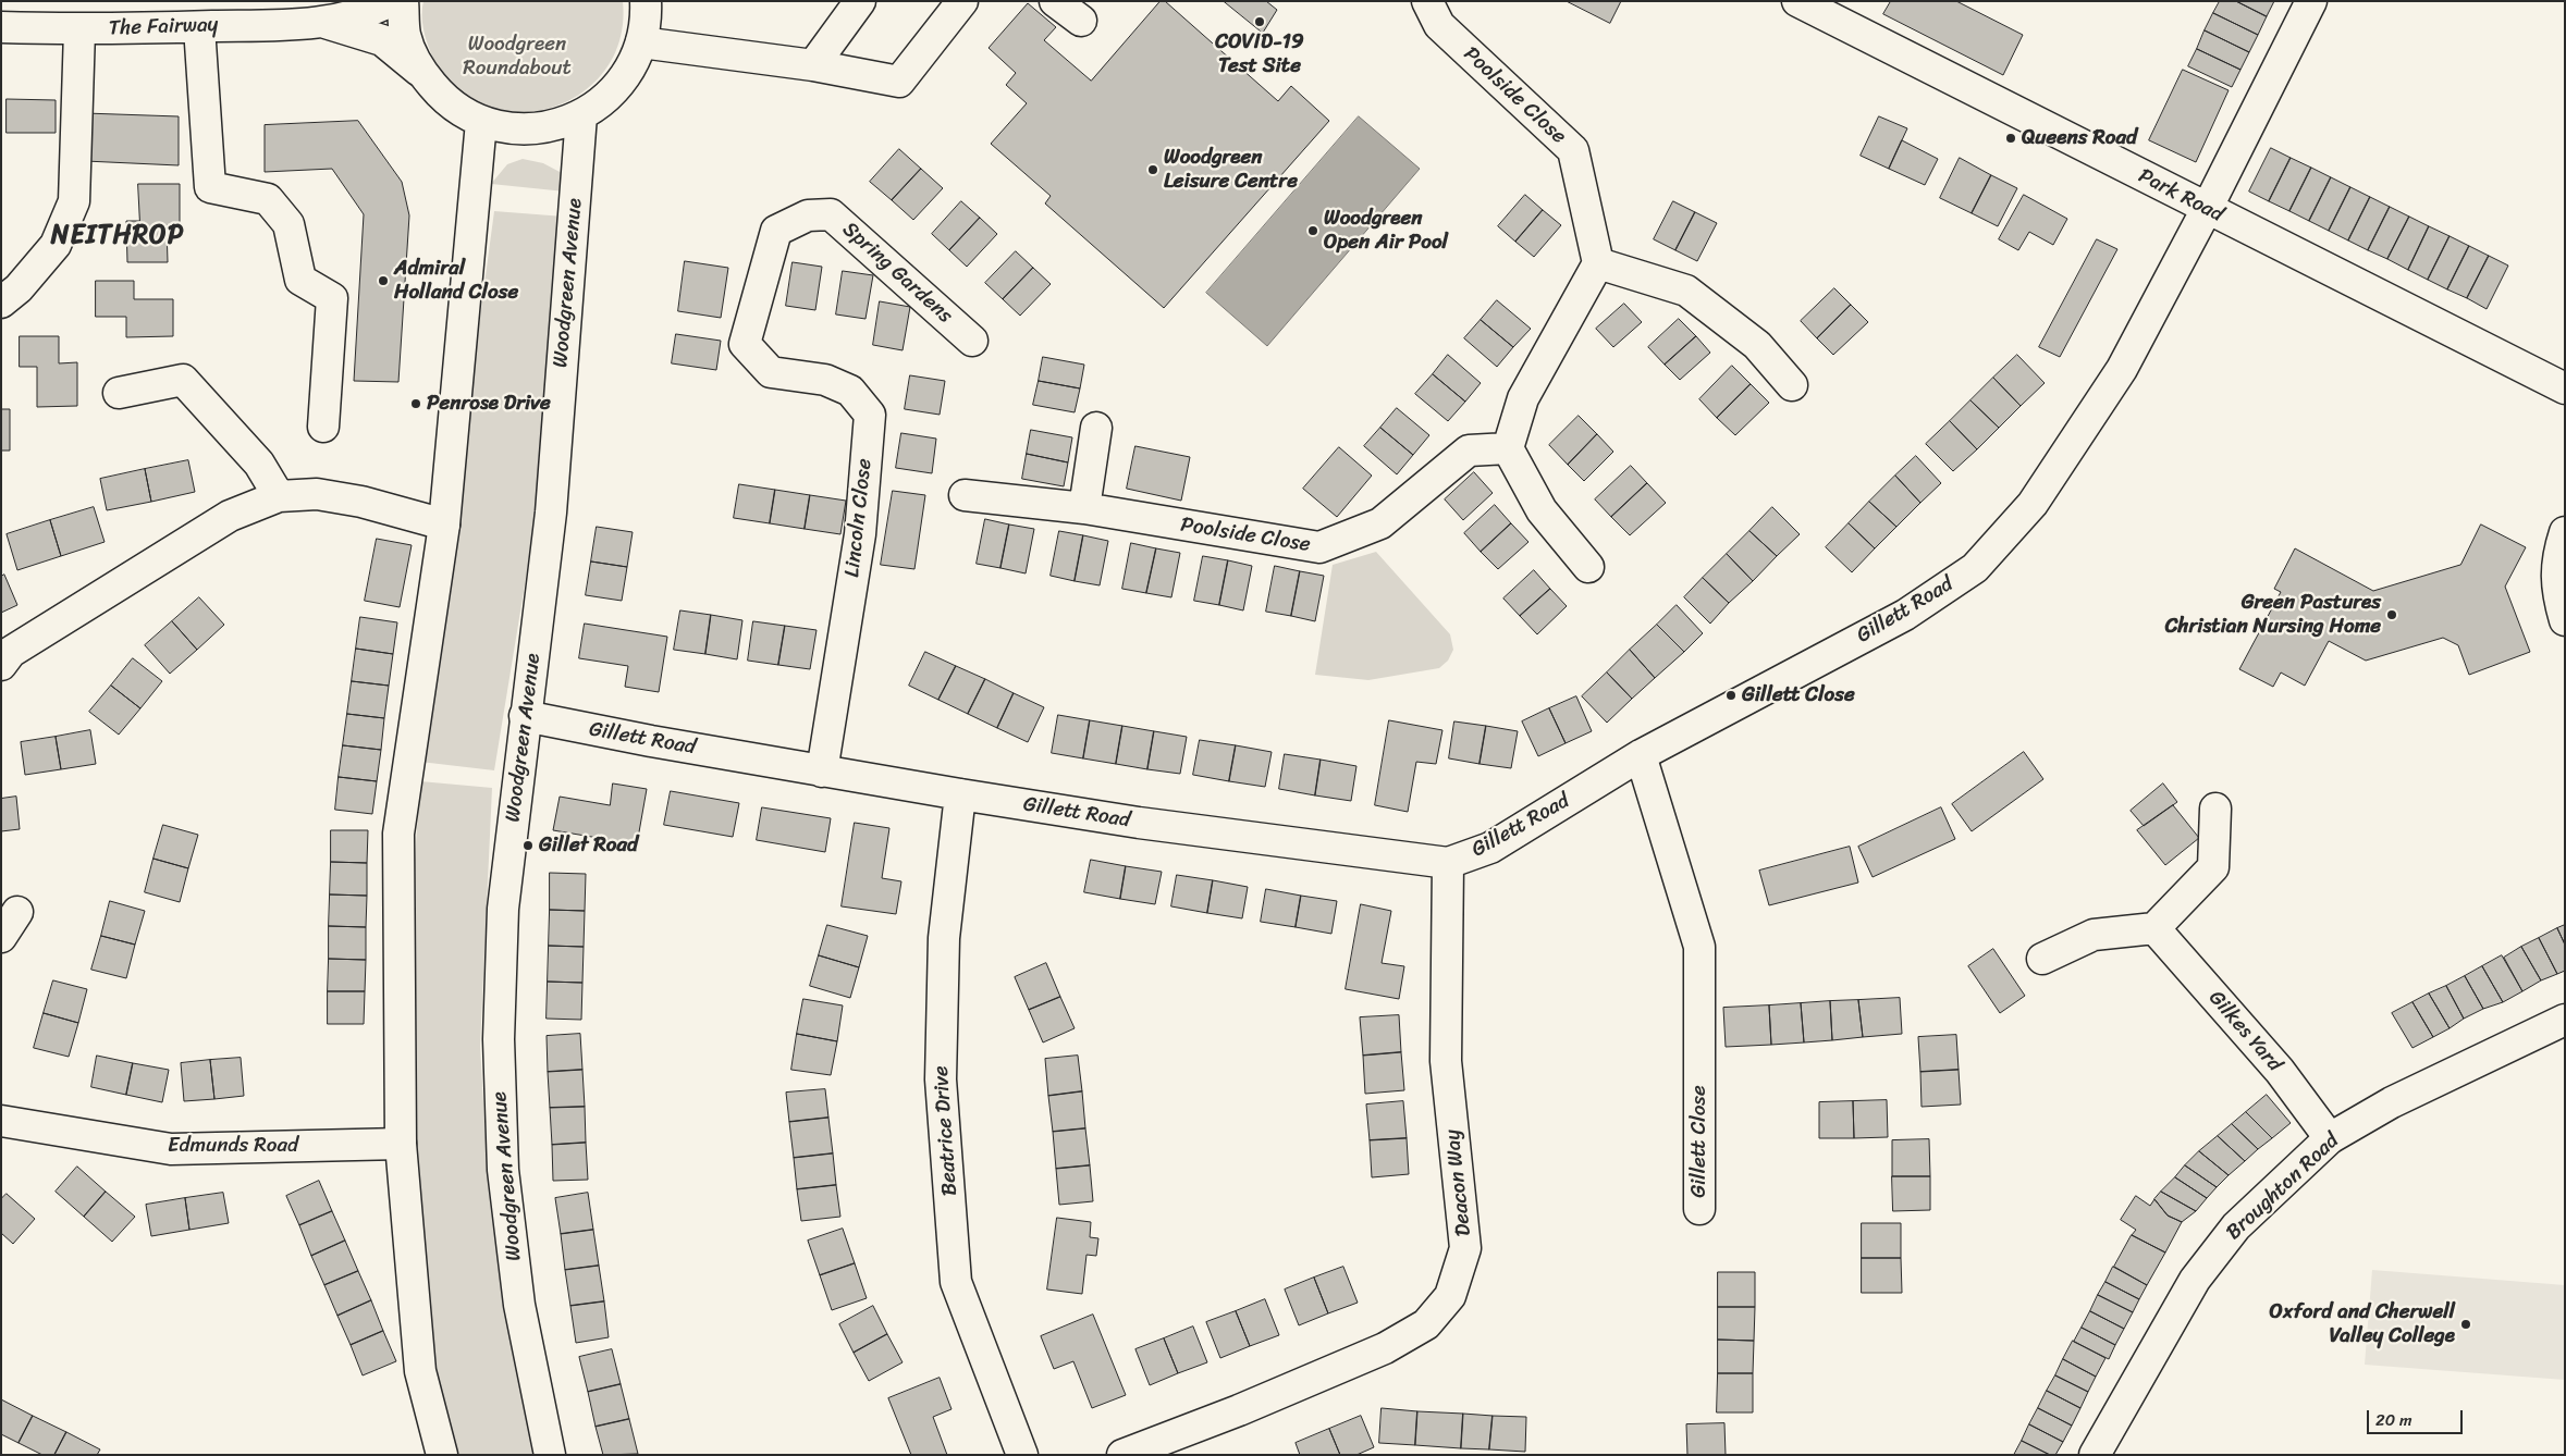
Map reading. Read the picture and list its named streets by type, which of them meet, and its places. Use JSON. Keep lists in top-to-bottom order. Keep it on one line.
{"streets":{"street":["The Fairway","Poolside Close","Park Road","Spring Gardens","Woodgreen Avenue","Lincoln Close","Gillett Road","Gilkes Yard","Beatrice Drive","Gillett Close","Edmunds Road","Deacon Way","Broughton Road"]},"crossings":[["Park Road","Gillett Road"],["Spring Gardens","Lincoln Close"],["Woodgreen Avenue","Gillett Road"],["Lincoln Close","Gillett Road"],["Gillett Road","Beatrice Drive"],["Gillett Road","Gillett Close"],["Gillett Road","Deacon Way"],["Gilkes Yard","Broughton Road"]],"districts":["NEITHROP"],"parks":["Woodgreen Roundabout"],"places":["COVID-19 Test Site","Queens Road","Woodgreen Leisure Centre","Woodgreen Open Air Pool","Admiral Holland Close","Penrose Drive","Green Pastures Christian Nursing Home","Gillett Close","Gillet Road","Oxford and Cherwell Valley College"],"scale_bar":"20 m"}
